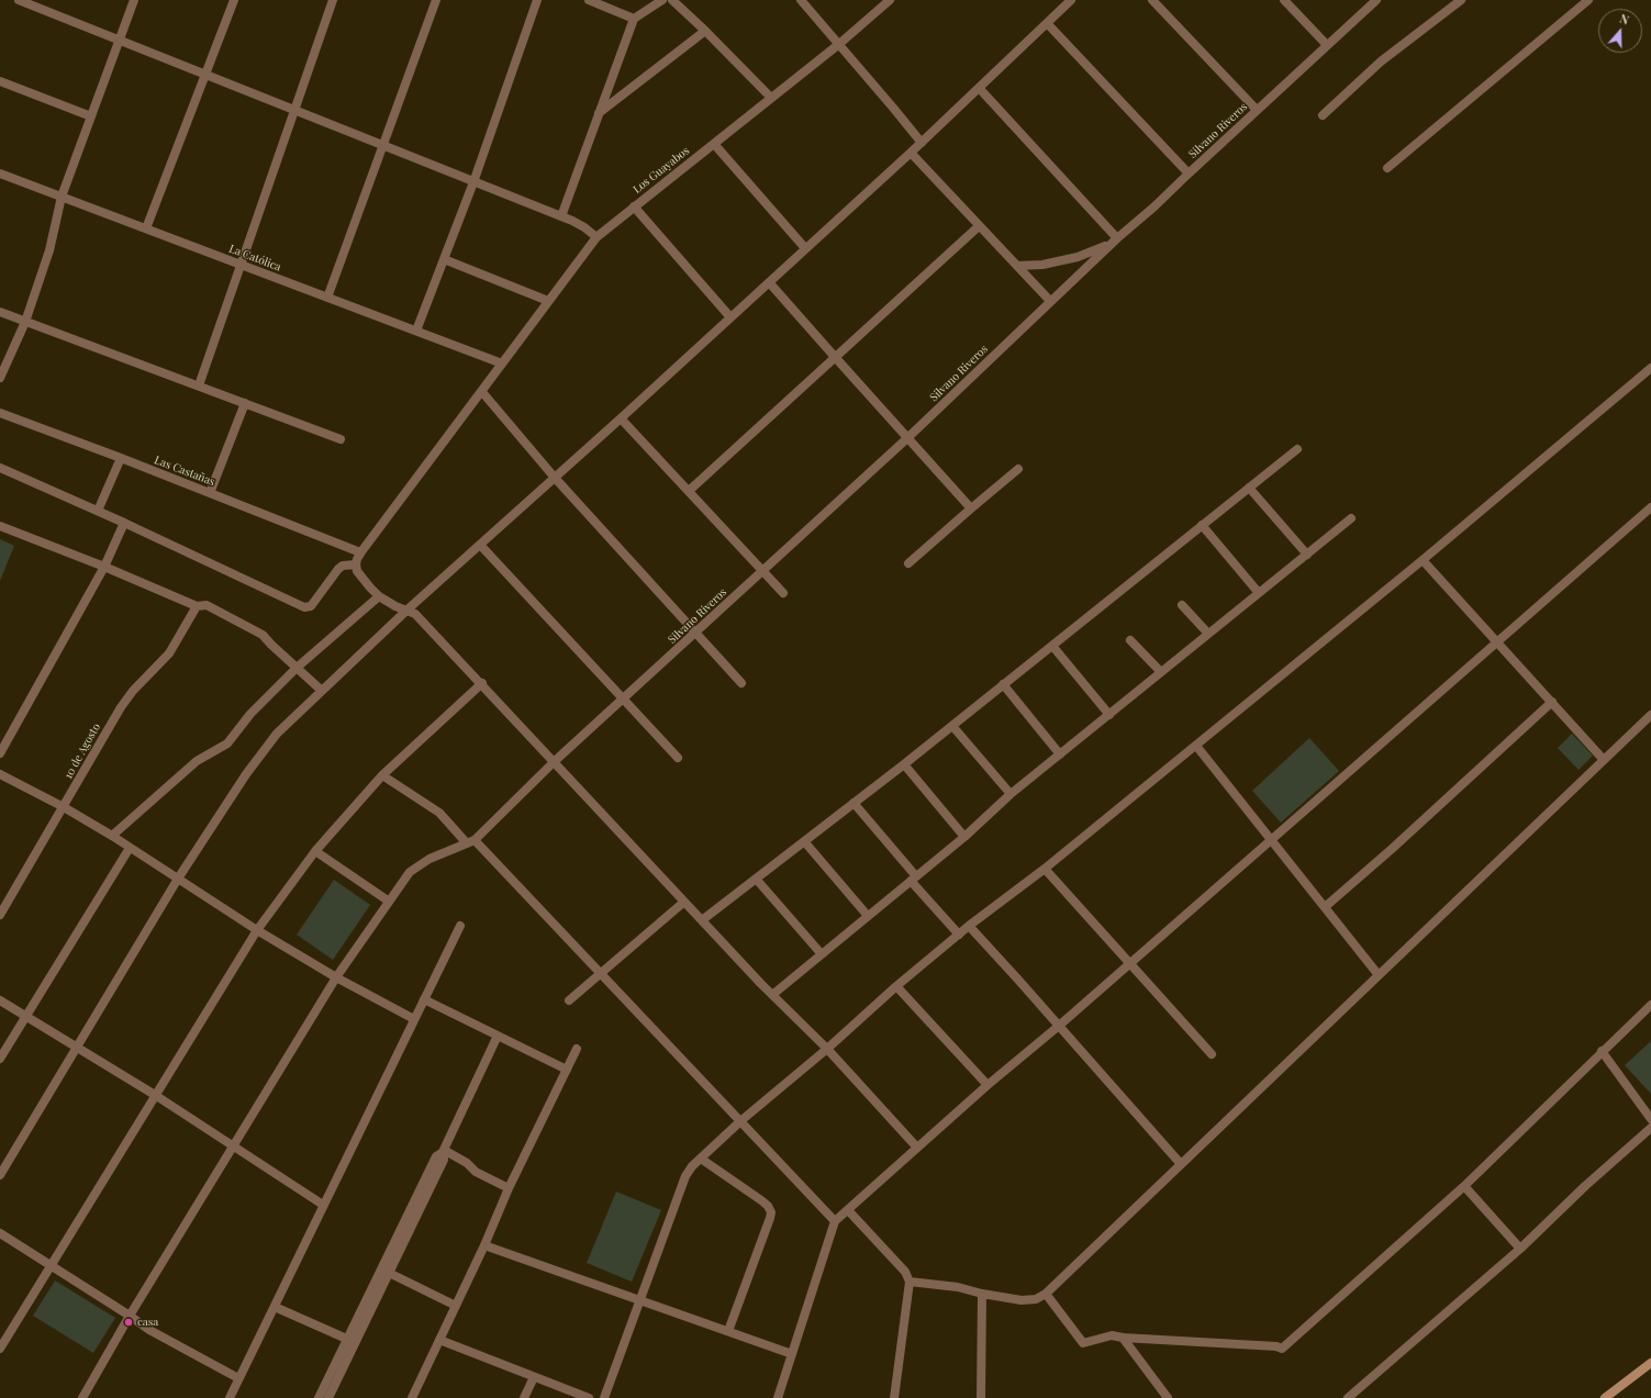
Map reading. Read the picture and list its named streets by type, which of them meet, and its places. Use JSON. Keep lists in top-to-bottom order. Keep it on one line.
{"streets":{"street":["Silvano Riveros","Los Guayabos","La Católica","Las Castañas","10 de Agosto"]},"crossings":[["Los Guayabos","La Católica"],["Los Guayabos","Las Castañas"]],"places":["casa"],"north":"top"}
